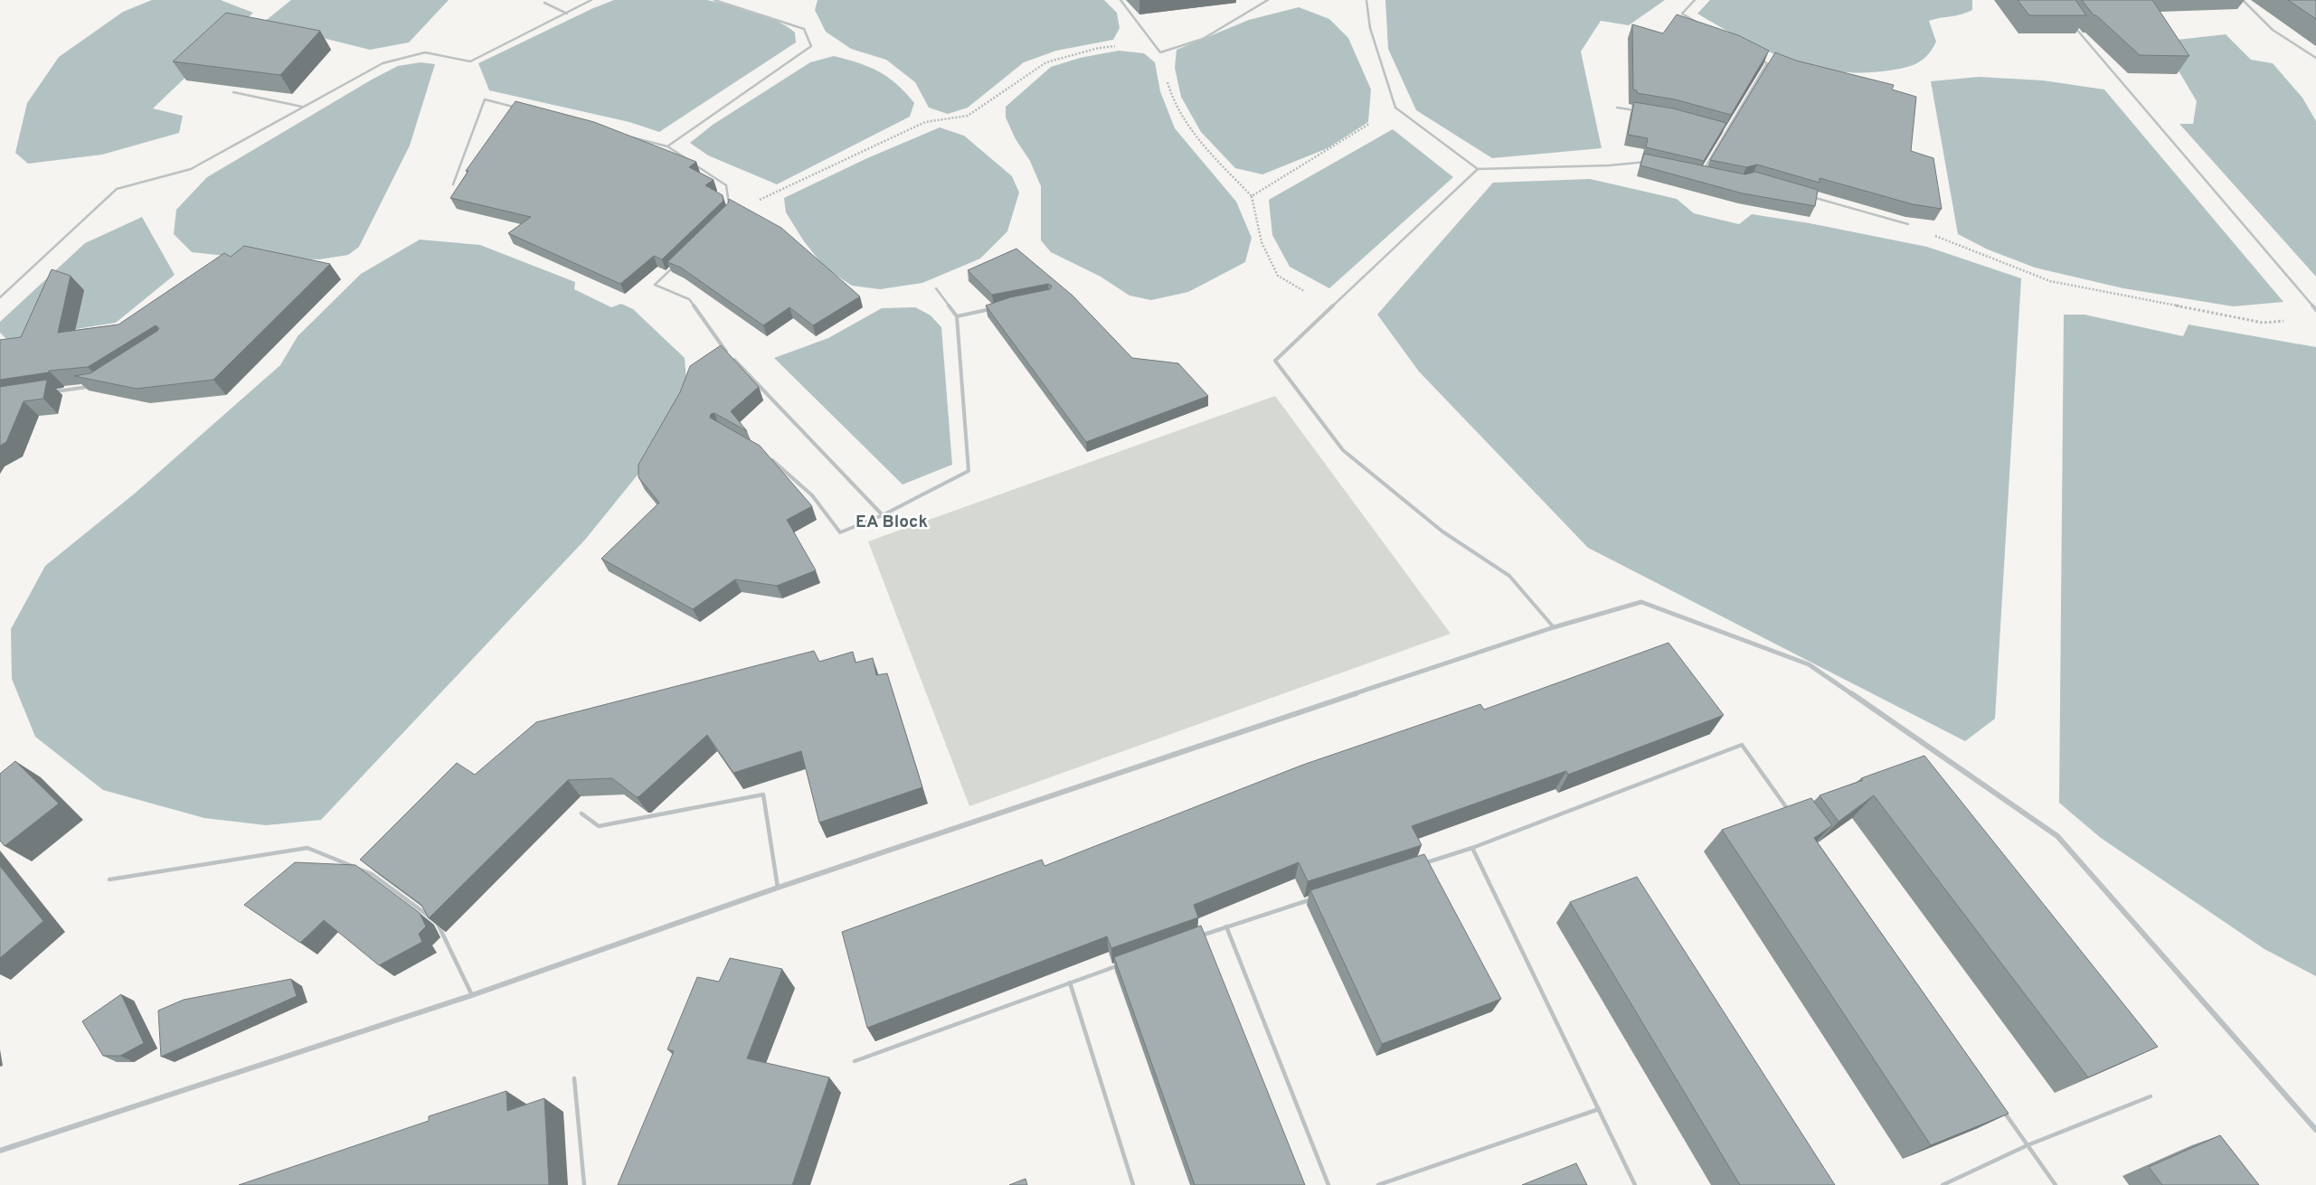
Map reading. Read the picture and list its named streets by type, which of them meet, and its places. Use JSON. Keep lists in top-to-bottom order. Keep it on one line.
{"districts":["EA Block"]}
